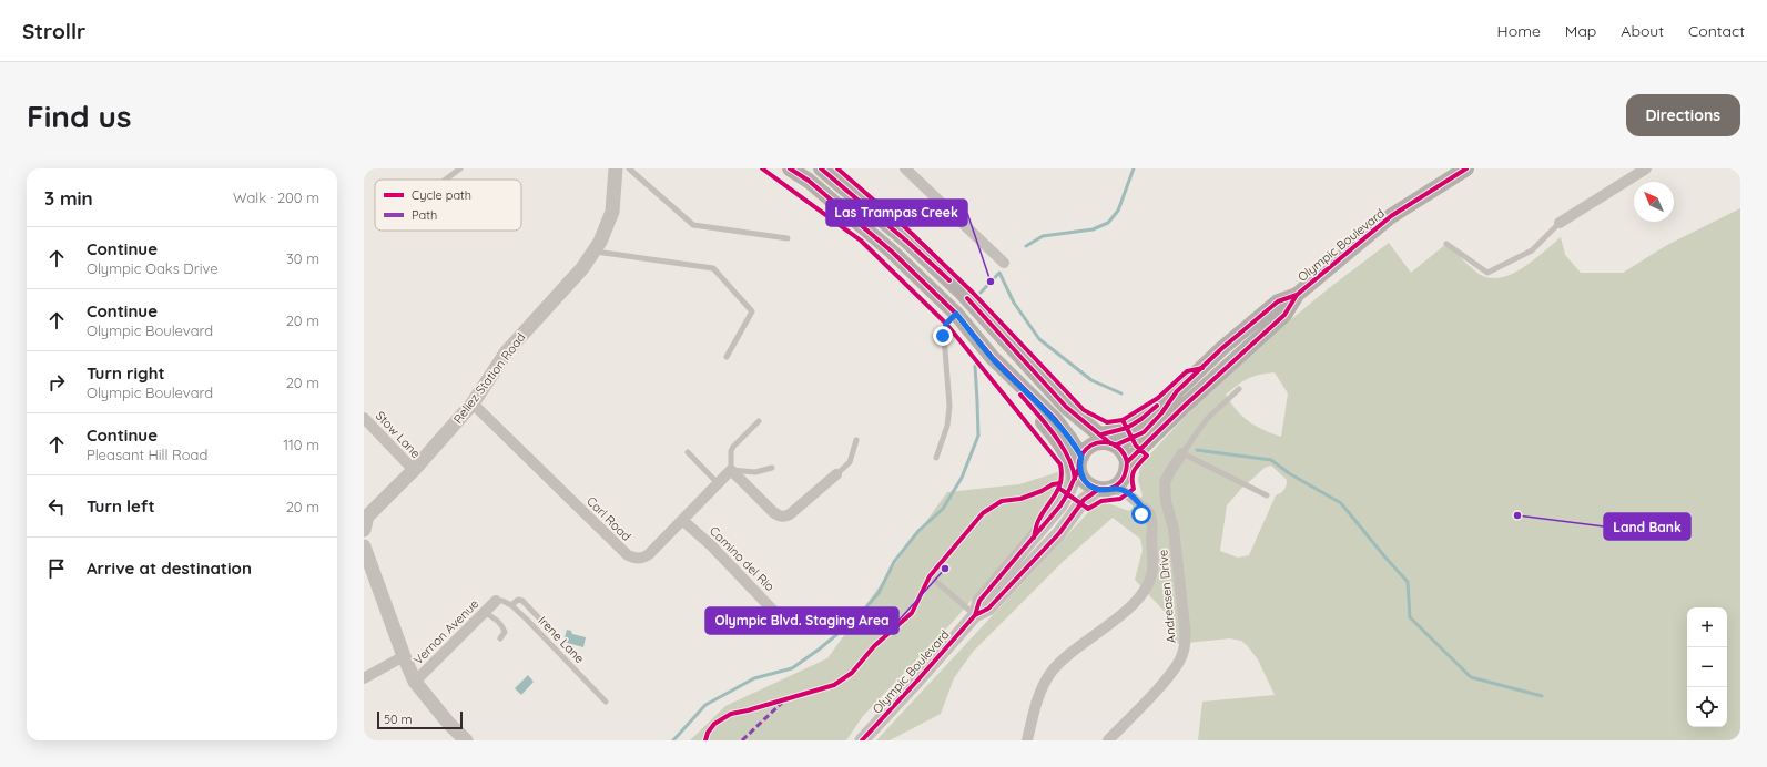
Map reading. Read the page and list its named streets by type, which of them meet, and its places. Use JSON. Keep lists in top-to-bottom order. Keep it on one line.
{"streets":{"main road":["Olympic Boulevard"],"street":["Reliez Station Road","Stow Lane","Carl Road","Camino del Rio","Andreasen Drive","Vernon Avenue"],"lane":["Irene Lane"]},"crossings":[["Reliez Station Road","Stow Lane"],["Reliez Station Road","Carl Road"],["Carl Road","Camino del Rio"],["Vernon Avenue","Irene Lane"]],"places":["Las Trampas Creek","Land Bank","Olympic Blvd. Staging Area"],"legend":["Cycle path","Path"],"scale_bar":"50 m","north":"top left","page":{"header":"Strollr","nav":["Home","Map","About","Contact"],"buttons":"Directions","title":"Find us","heading":["3 min","Walk · 200 m"],"list":[["Continue","Olympic Oaks Drive","30 m"],["Continue","Olympic Boulevard","20 m"],["Turn right","Olympic Boulevard","20 m"],["Continue","Pleasant Hill Road","110 m"],["Turn left","20 m"],"Arrive at destination"],"map_buttons":["+","−"],"scale":"50 m"}}
